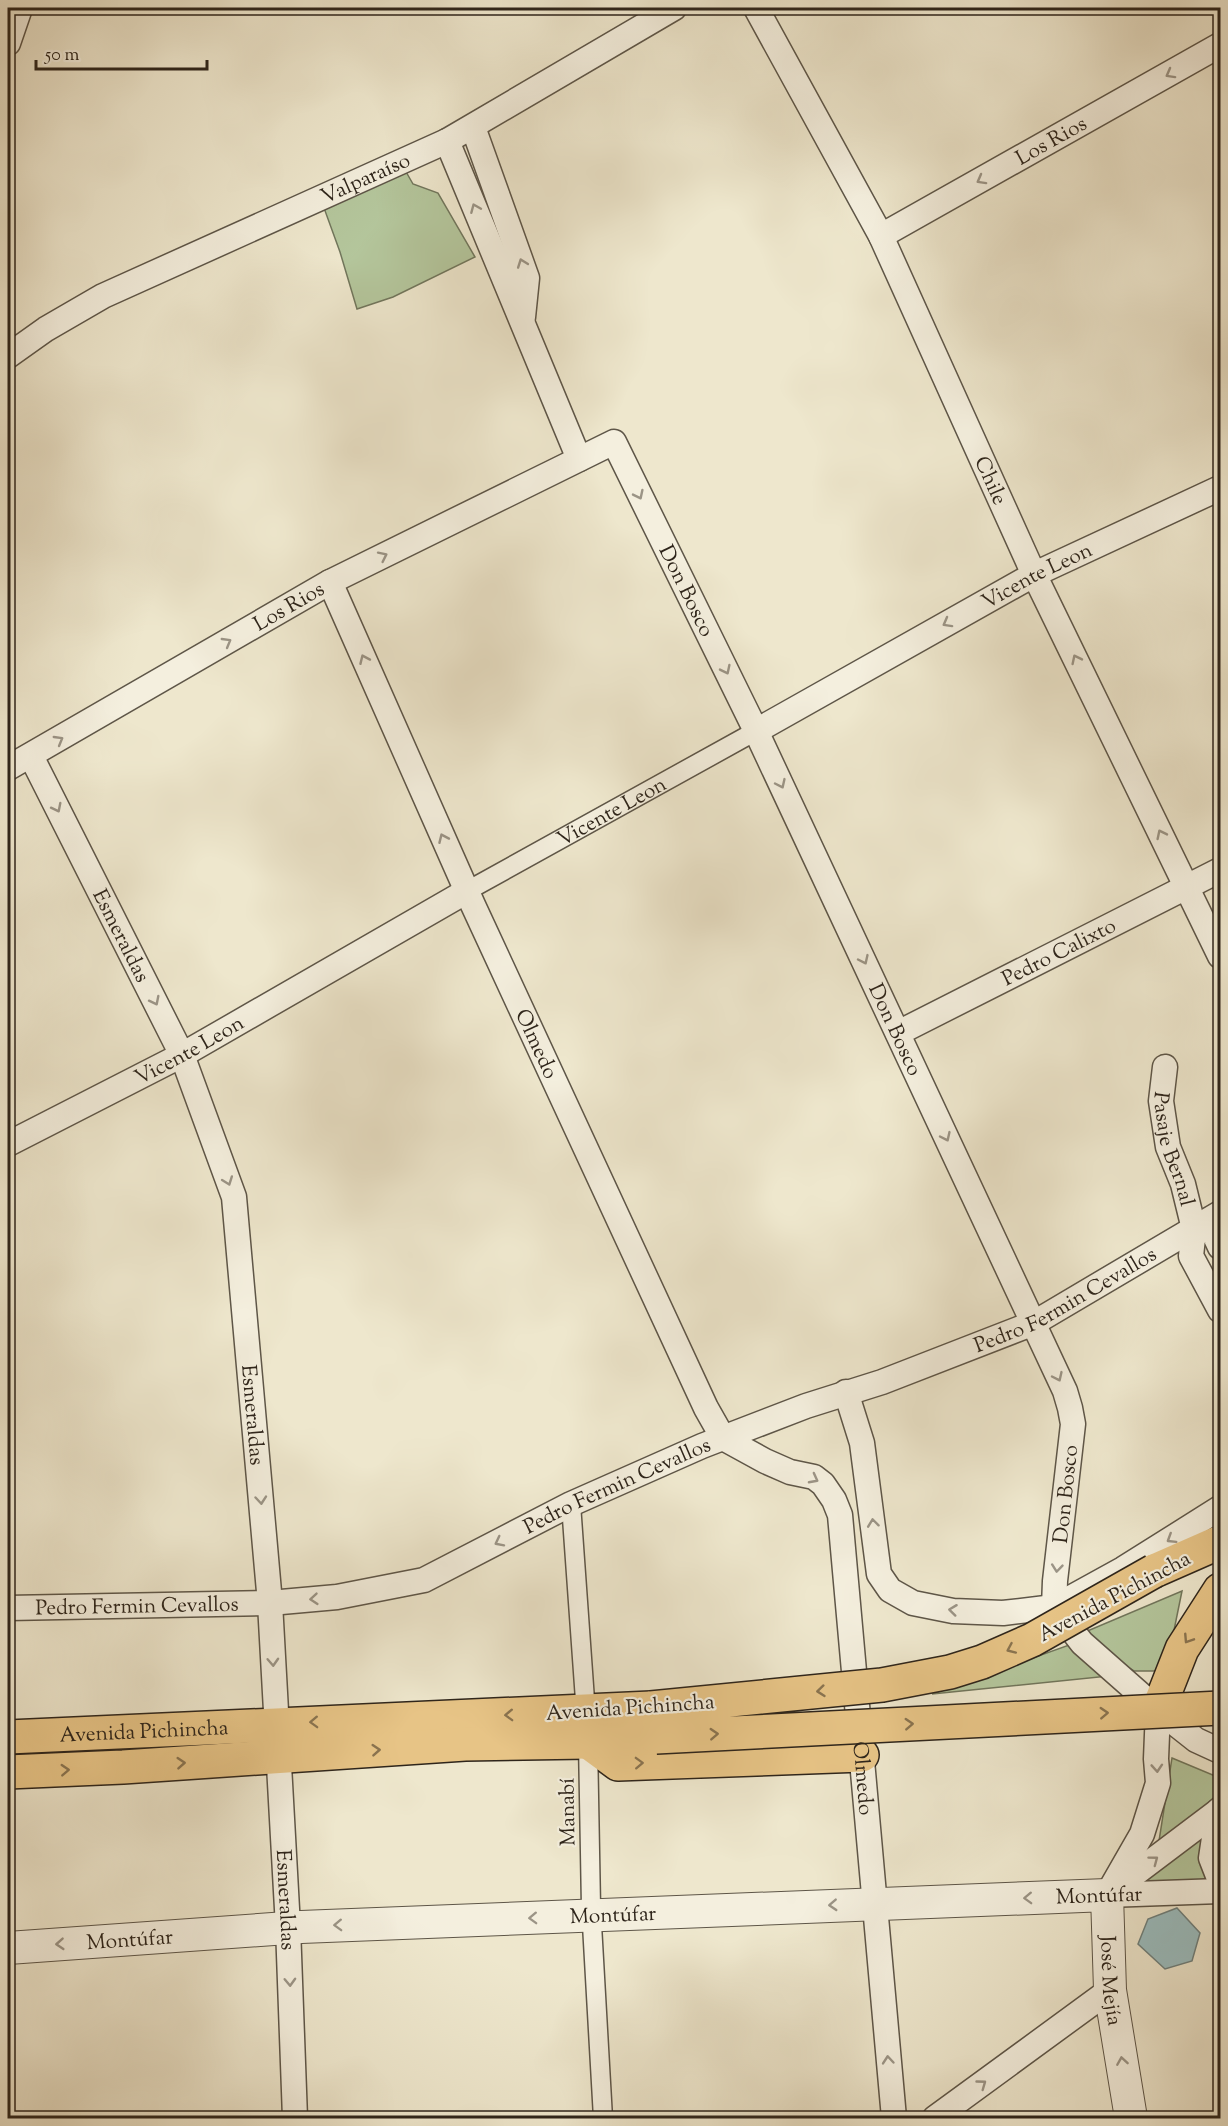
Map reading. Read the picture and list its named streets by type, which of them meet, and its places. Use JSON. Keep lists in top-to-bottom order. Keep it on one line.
{"streets":{"main road":["Avenida Pichincha"],"street":["Los Rios","Valparaíso","Chile","Vicente Leon","Don Bosco","Esmeraldas","Pedro Calixto","Olmedo","Pasaje Bernal","Pedro Fermin Cevallos","Manabí","Montúfar","José Mejía"]},"crossings":[["Los Rios","Chile"],["Los Rios","Don Bosco"],["Los Rios","Esmeraldas"],["Los Rios","Olmedo"],["Chile","Vicente Leon"],["Chile","Pedro Calixto"],["Vicente Leon","Don Bosco"],["Vicente Leon","Esmeraldas"],["Vicente Leon","Olmedo"],["Don Bosco","Pedro Calixto"],["Don Bosco","Pedro Fermin Cevallos"],["Don Bosco","Avenida Pichincha"],["Esmeraldas","Pedro Fermin Cevallos"],["Esmeraldas","Avenida Pichincha"],["Esmeraldas","Montúfar"],["Olmedo","Pedro Fermin Cevallos"],["Olmedo","Montúfar"],["Pasaje Bernal","Pedro Fermin Cevallos"],["Pedro Fermin Cevallos","Avenida Pichincha"],["Pedro Fermin Cevallos","Manabí"],["Avenida Pichincha","Manabí"],["Manabí","Montúfar"],["Montúfar","José Mejía"]],"one_way":["Don Bosco","Esmeraldas","Montúfar","José Mejía"],"scale_bar":"50 m"}
